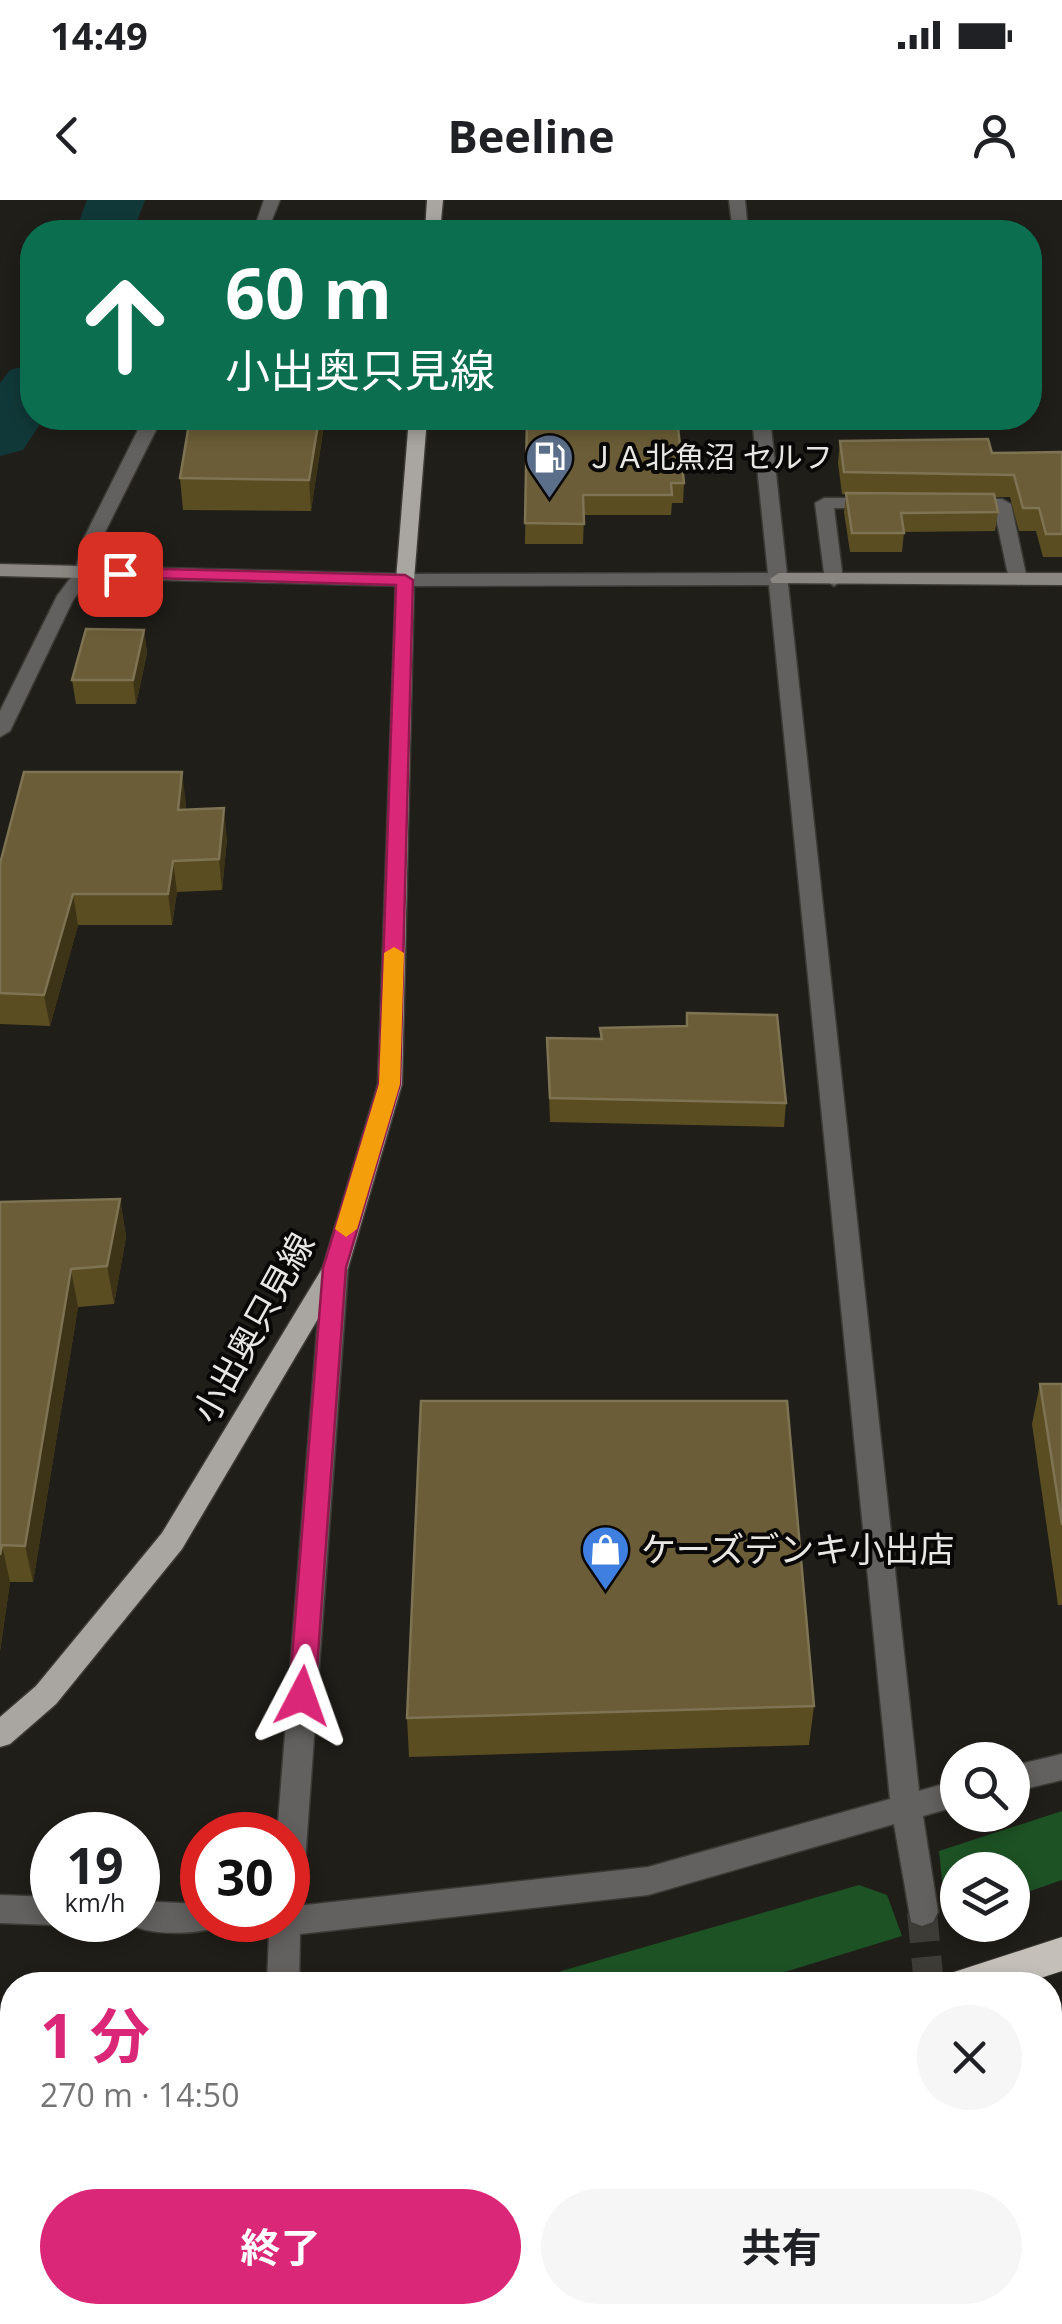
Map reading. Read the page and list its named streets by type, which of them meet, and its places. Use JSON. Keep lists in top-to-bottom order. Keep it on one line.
{"streets":{"main road":["小出奥只見線"]},"places":{"fuel station":["ＪＡ北魚沼 セルフ"],"shop":["ケーズデンキ小出店"]},"page":{"status":"14:49","header":"Beeline","turn":["60 m","小出奥只見線"],"speed":"19 km/h","limit":"30","heading":["1 分","270 m · 14:50"],"buttons":["終了","共有"]}}
